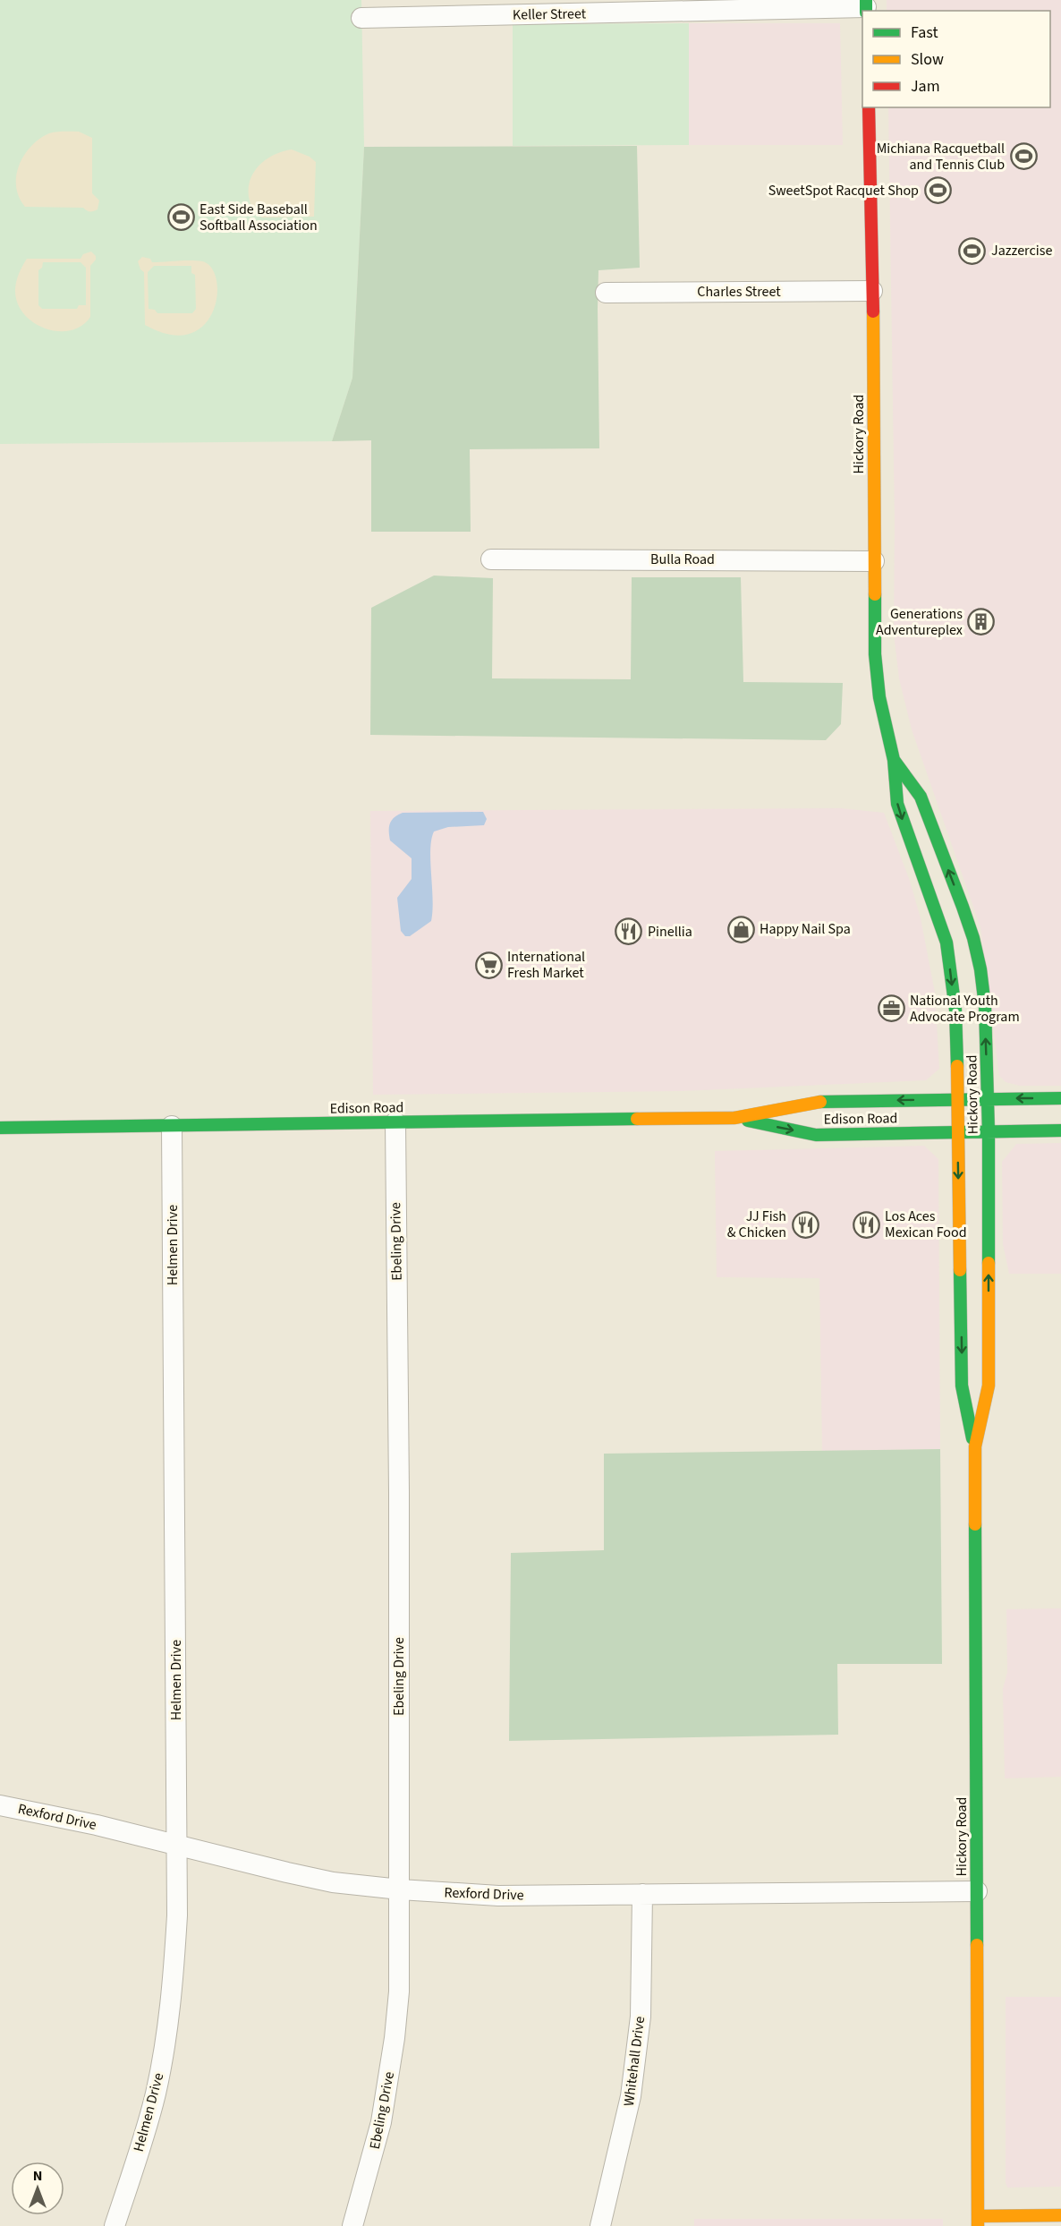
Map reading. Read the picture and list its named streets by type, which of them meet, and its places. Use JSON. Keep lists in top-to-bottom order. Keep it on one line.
{"streets":{"street":["Keller Street","Charles Street","Hickory Road","Bulla Road","Edison Road","Ebeling Drive","Helmen Drive","Rexford Drive","Whitehall Drive"]},"crossings":[["Charles Street","Hickory Road"],["Hickory Road","Bulla Road"],["Hickory Road","Edison Road"],["Hickory Road","Rexford Drive"],["Edison Road","Ebeling Drive"],["Edison Road","Helmen Drive"],["Ebeling Drive","Rexford Drive"],["Helmen Drive","Rexford Drive"],["Rexford Drive","Whitehall Drive"]],"places":{"sports":["Michiana Racquetball and Tennis Club","SweetSpot Racquet Shop","East Side Baseball Softball Association","Jazzercise"],"building":["Generations Adventureplex"],"shop":["Happy Nail Spa"],"restaurant":["Pinellia","JJ Fish & Chicken","Los Aces Mexican Food"],"supermarket":["International Fresh Market"],"office":["National Youth Advocate Program"]},"legend":["Fast","Slow","Jam"],"north":"top"}
